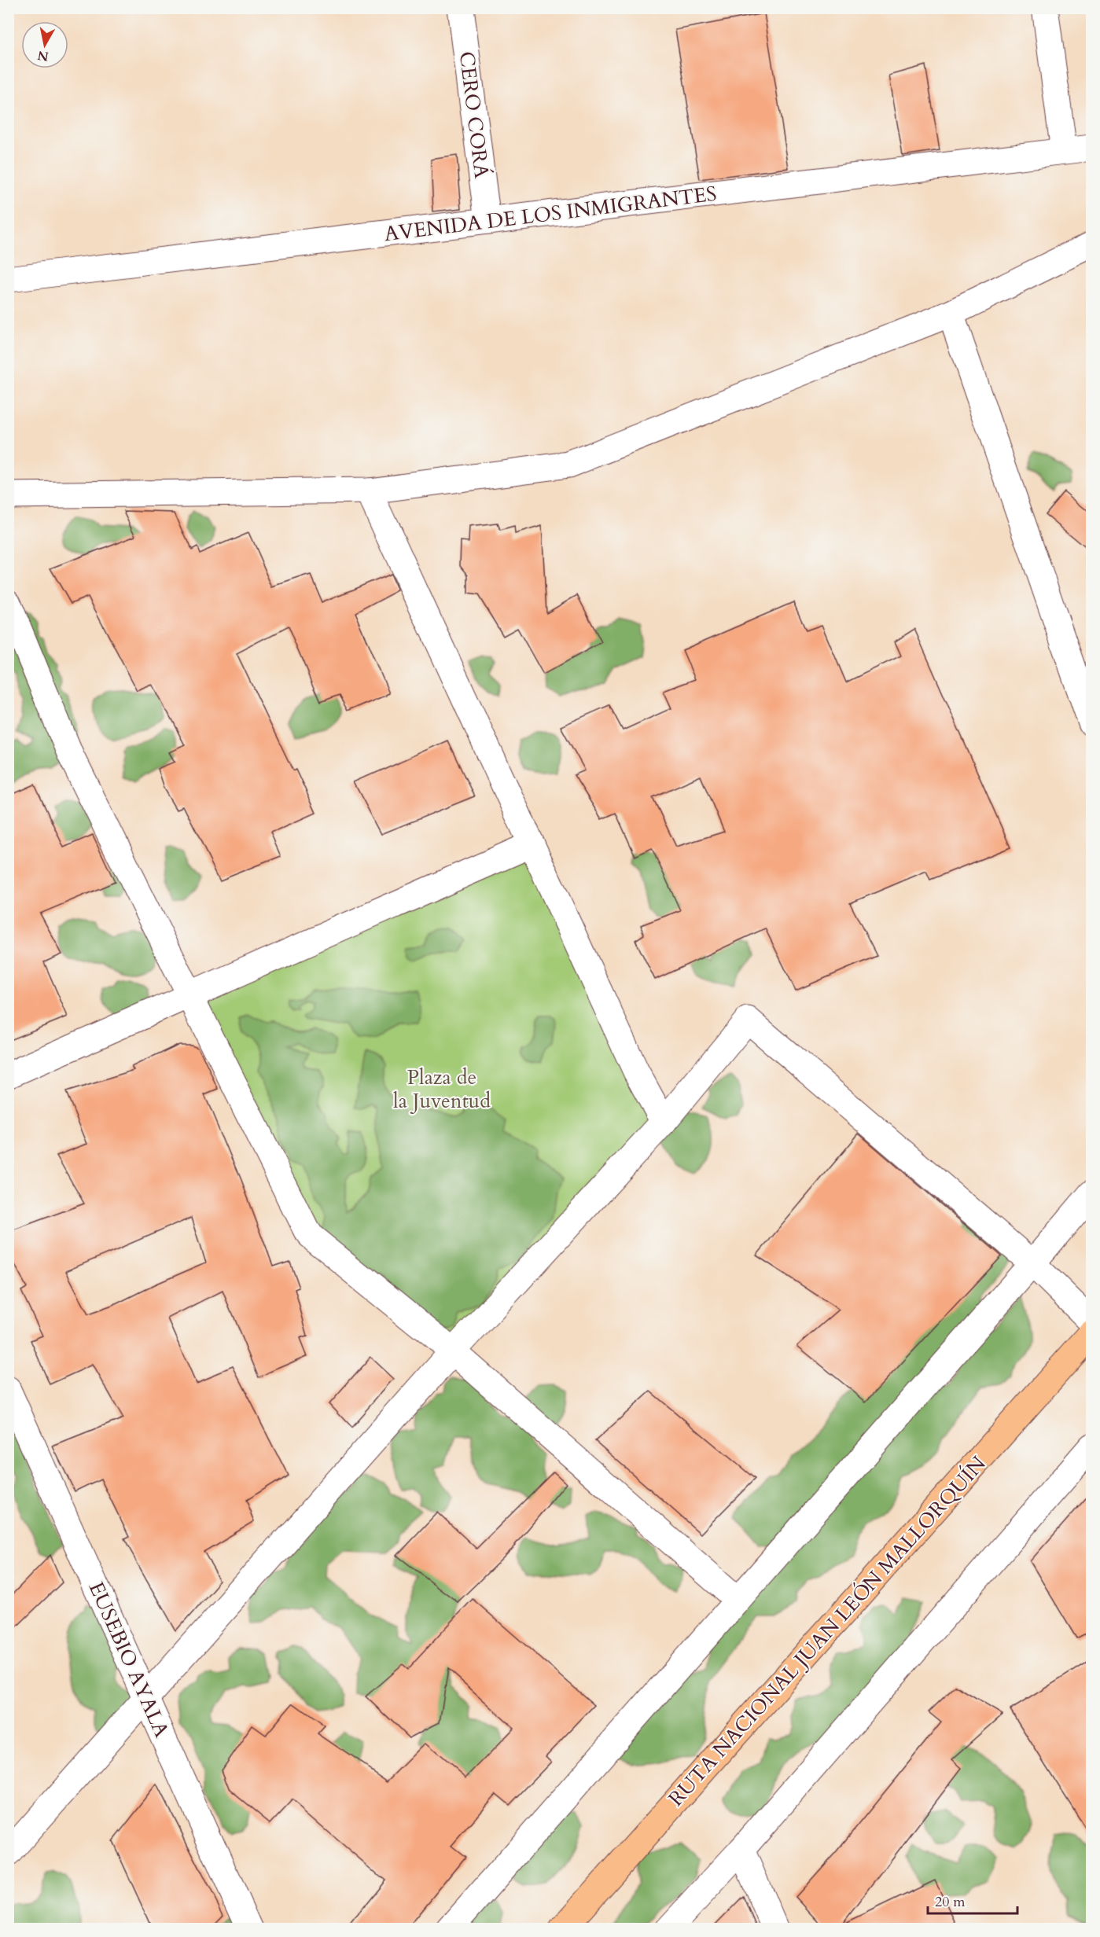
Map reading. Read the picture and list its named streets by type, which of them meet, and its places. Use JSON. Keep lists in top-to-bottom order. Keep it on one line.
{"streets":{"highway":["RUTA NACIONAL JUAN LEÓN MALLORQUÍN"],"street":["CERO CORÁ","AVENIDA DE LOS INMIGRANTES","EUSEBIO AYALA"]},"crossings":[["CERO CORÁ","AVENIDA DE LOS INMIGRANTES"]],"parks":["Plaza de la Juventud"],"scale_bar":"20 m","north":"bottom"}
